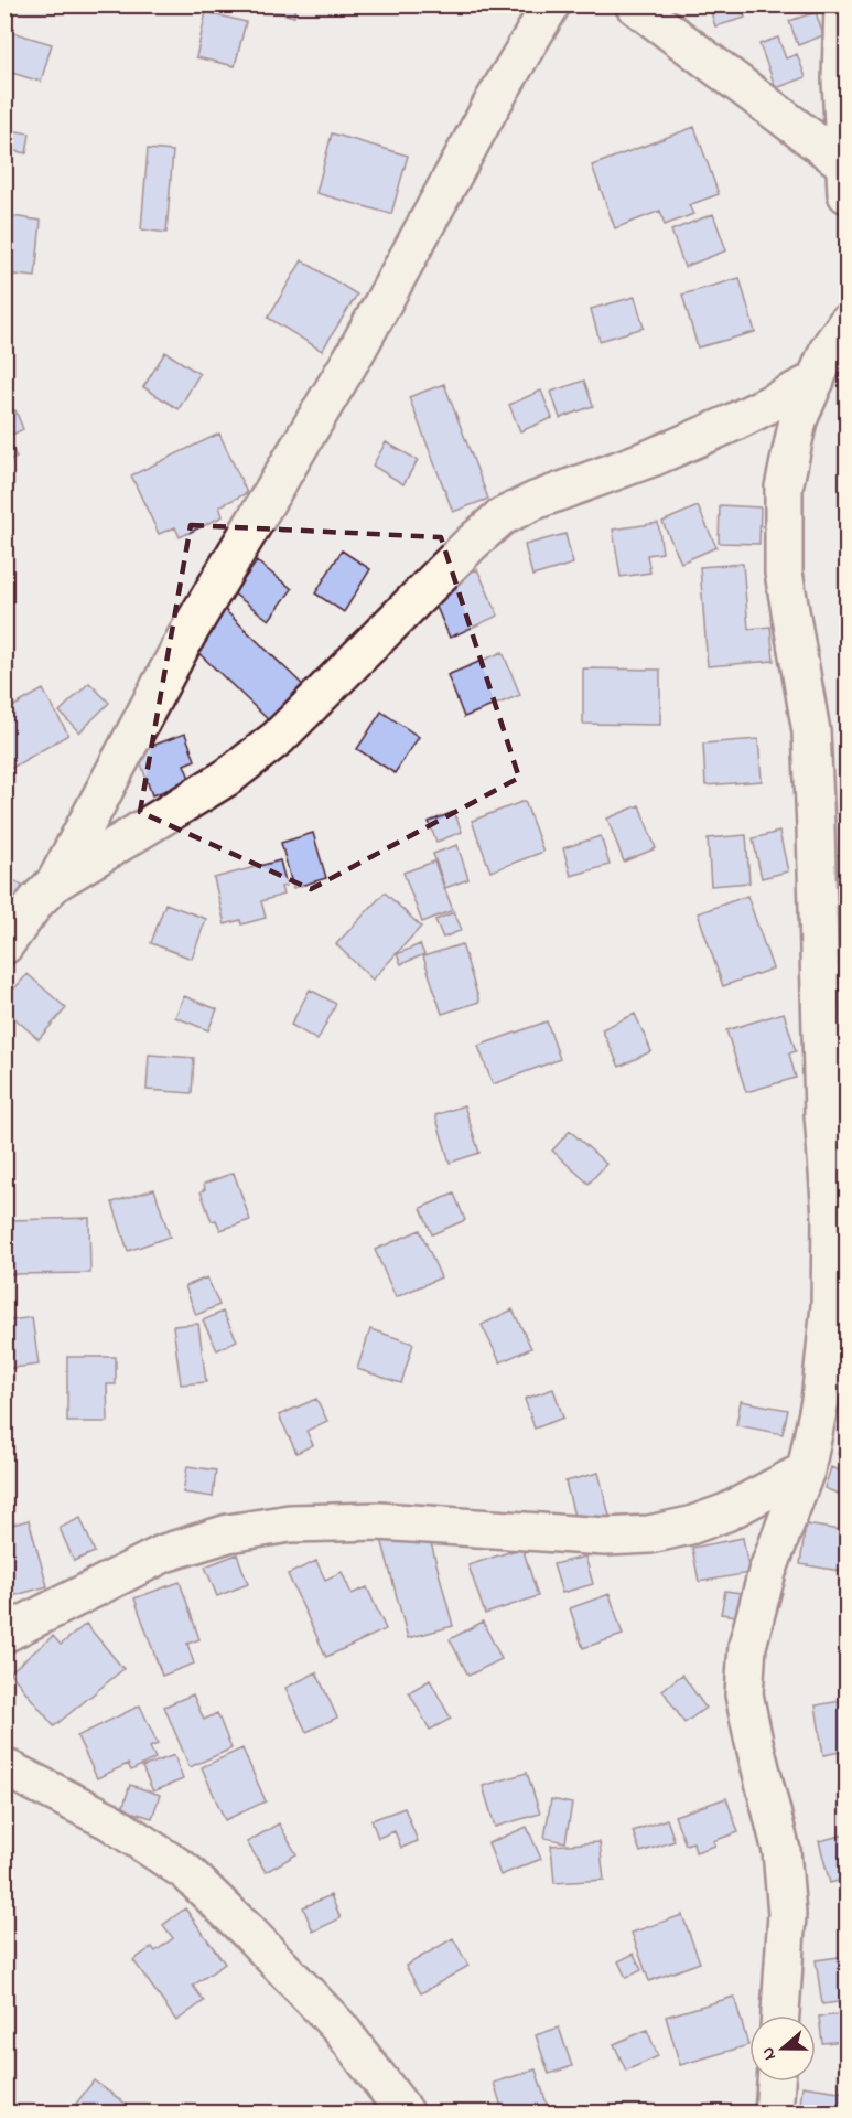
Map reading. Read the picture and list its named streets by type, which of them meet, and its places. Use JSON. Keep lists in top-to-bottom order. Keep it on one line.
{"north":"left"}
